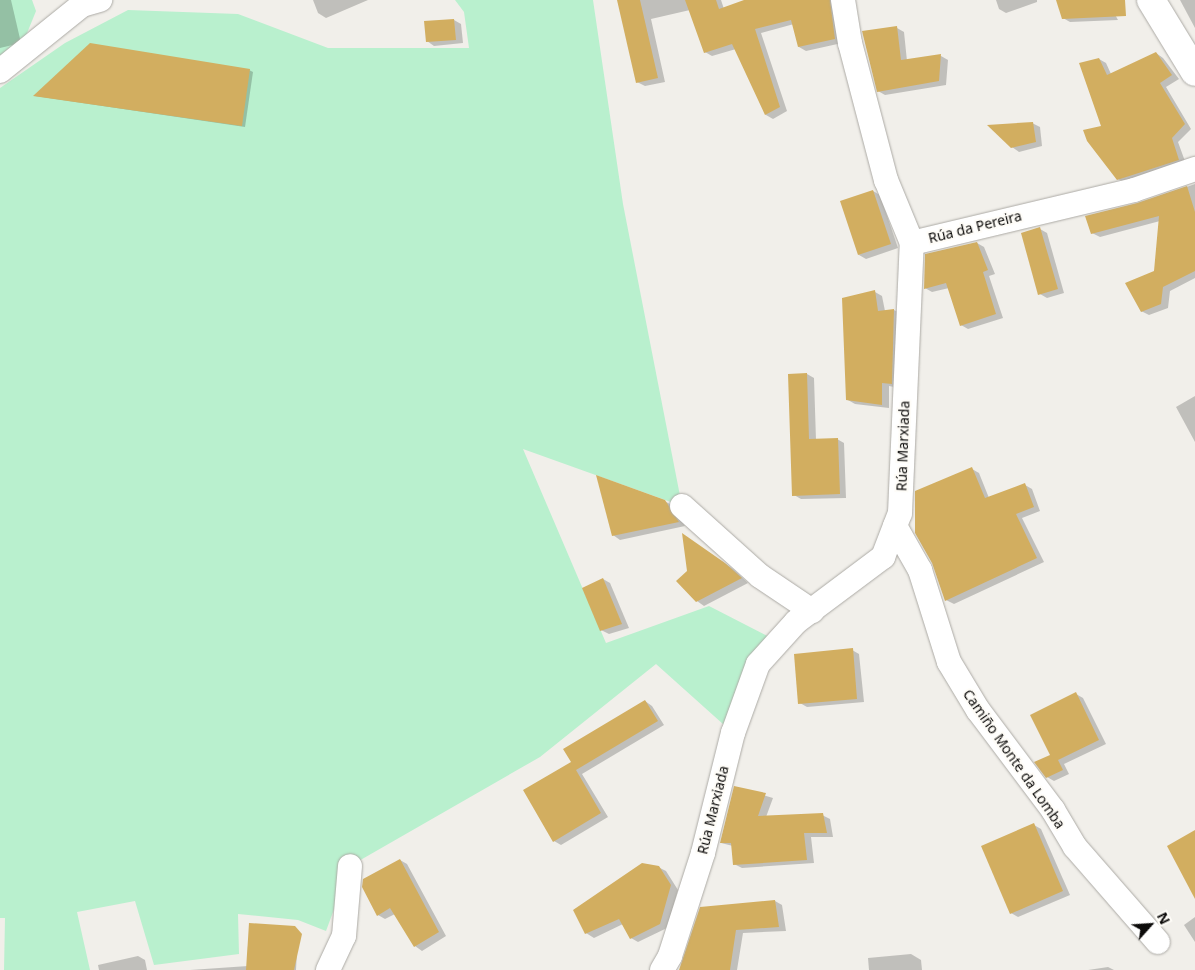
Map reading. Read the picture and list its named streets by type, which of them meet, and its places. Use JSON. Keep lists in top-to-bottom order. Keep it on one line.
{"streets":{"street":["Rúa da Pereira","Rúa Marxiada","Camiño Monte da Lomba"]},"crossings":[["Rúa da Pereira","Rúa Marxiada"],["Rúa Marxiada","Camiño Monte da Lomba"]],"north":"top right"}
